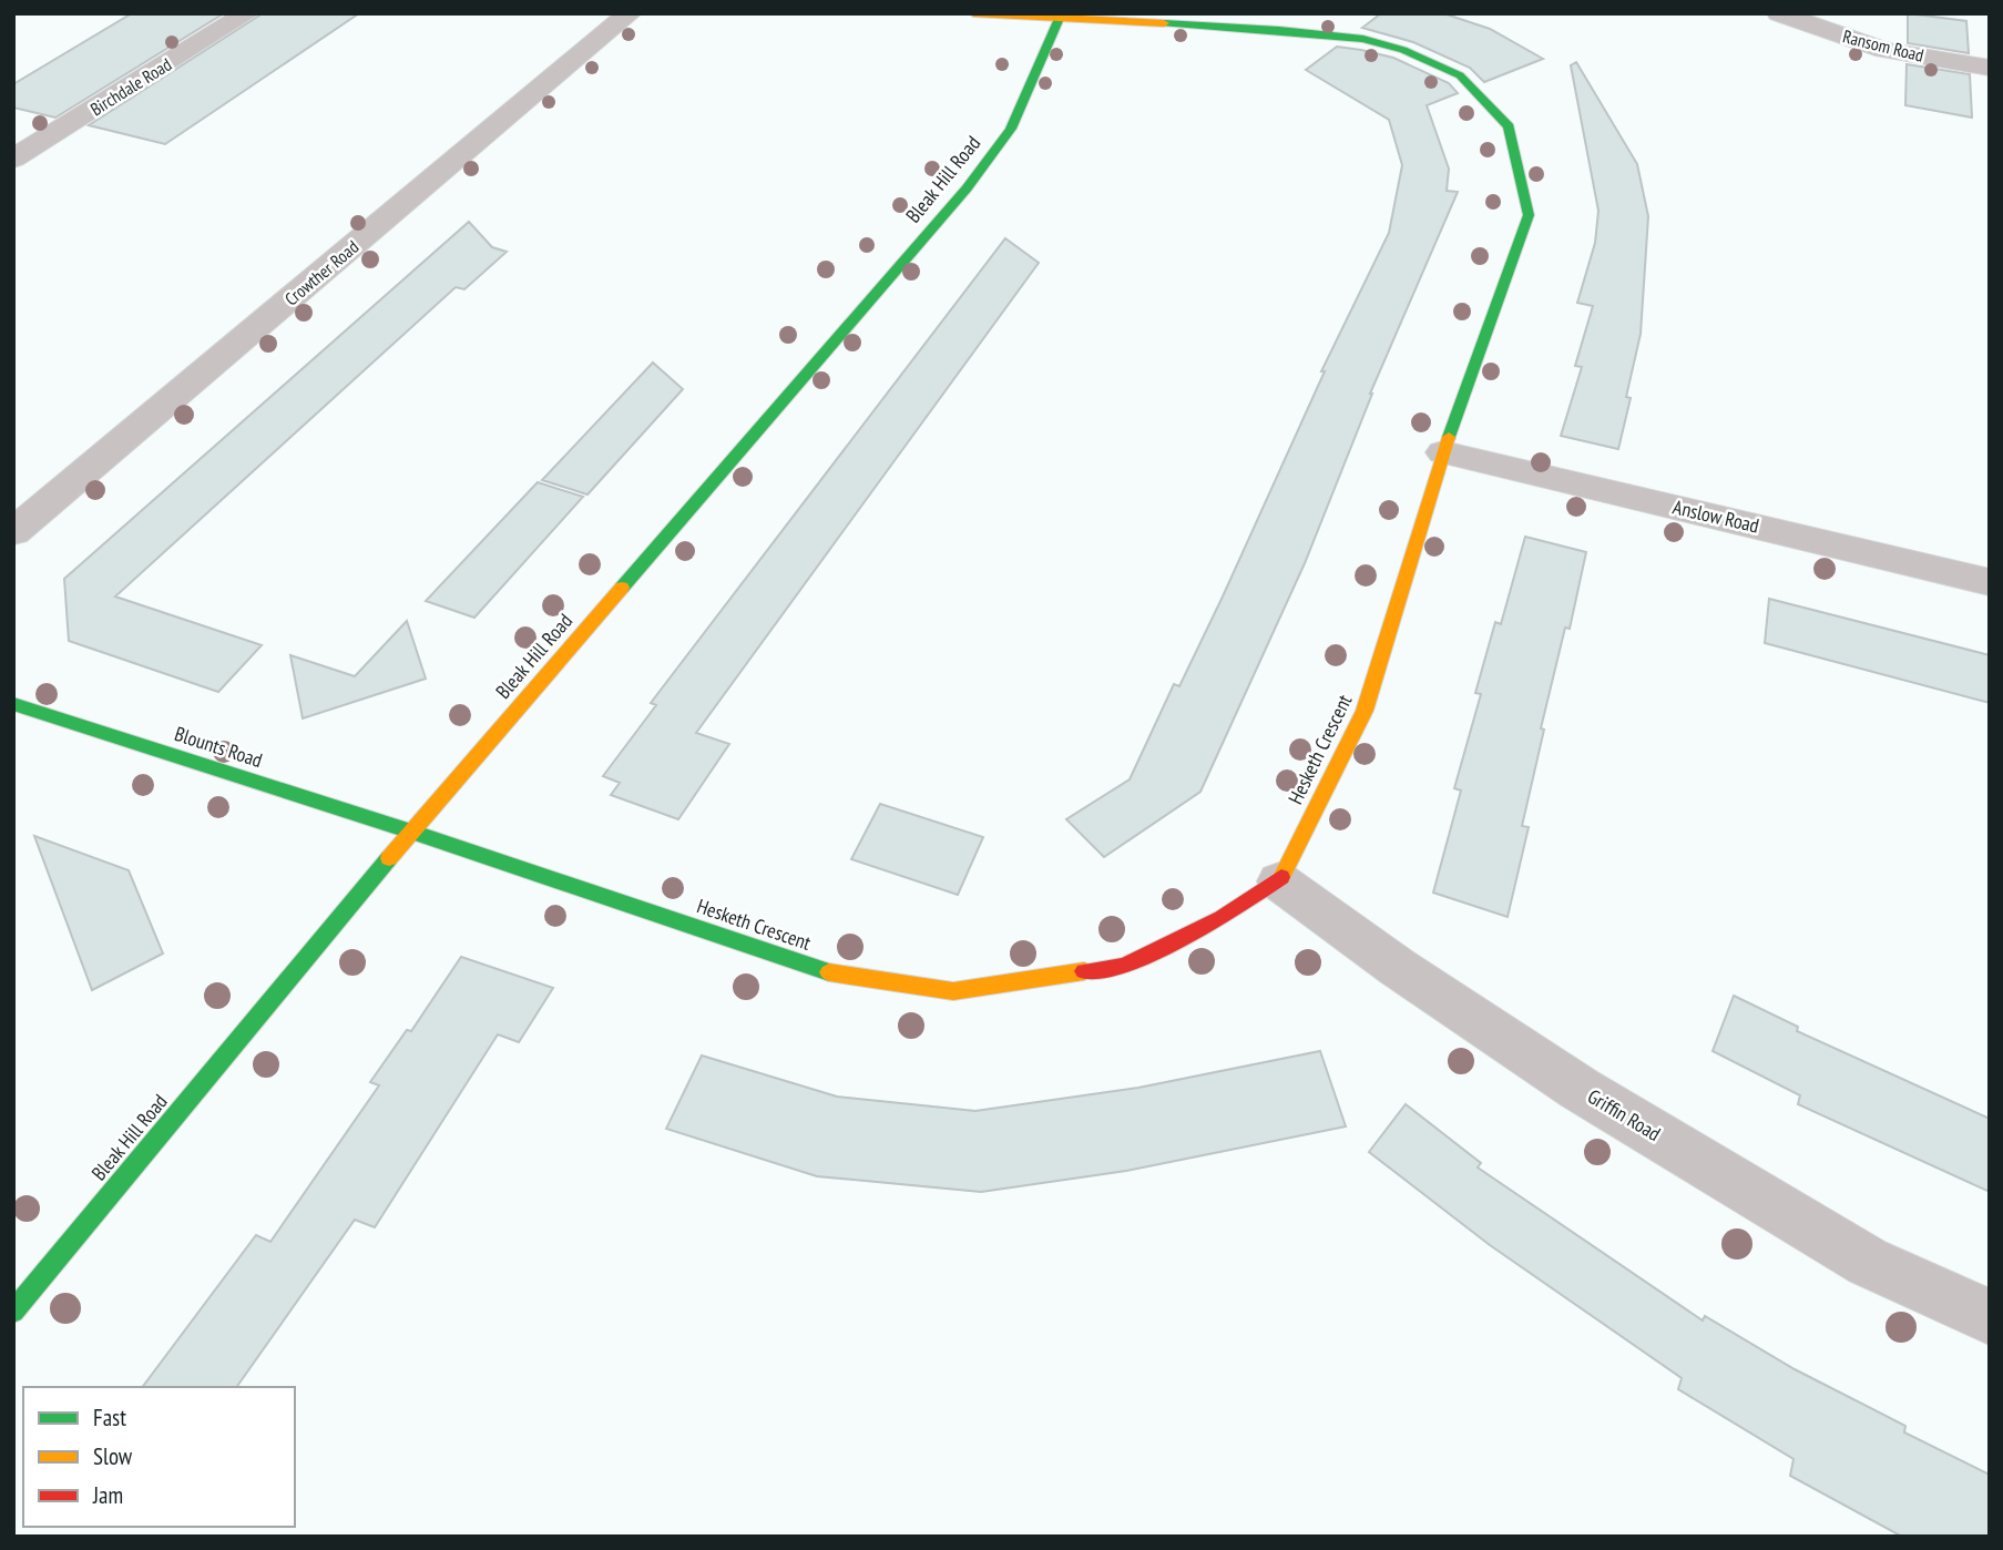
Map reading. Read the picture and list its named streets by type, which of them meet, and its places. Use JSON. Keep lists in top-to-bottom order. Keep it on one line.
{"streets":{"street":["Ransom Road","Birchdale Road","Bleak Hill Road","Crowther Road","Anslow Road","Blounts Road","Hesketh Crescent","Griffin Road"]},"crossings":[["Bleak Hill Road","Blounts Road"],["Bleak Hill Road","Hesketh Crescent"],["Anslow Road","Hesketh Crescent"],["Blounts Road","Hesketh Crescent"],["Hesketh Crescent","Griffin Road"]],"legend":["Fast","Slow","Jam"]}
